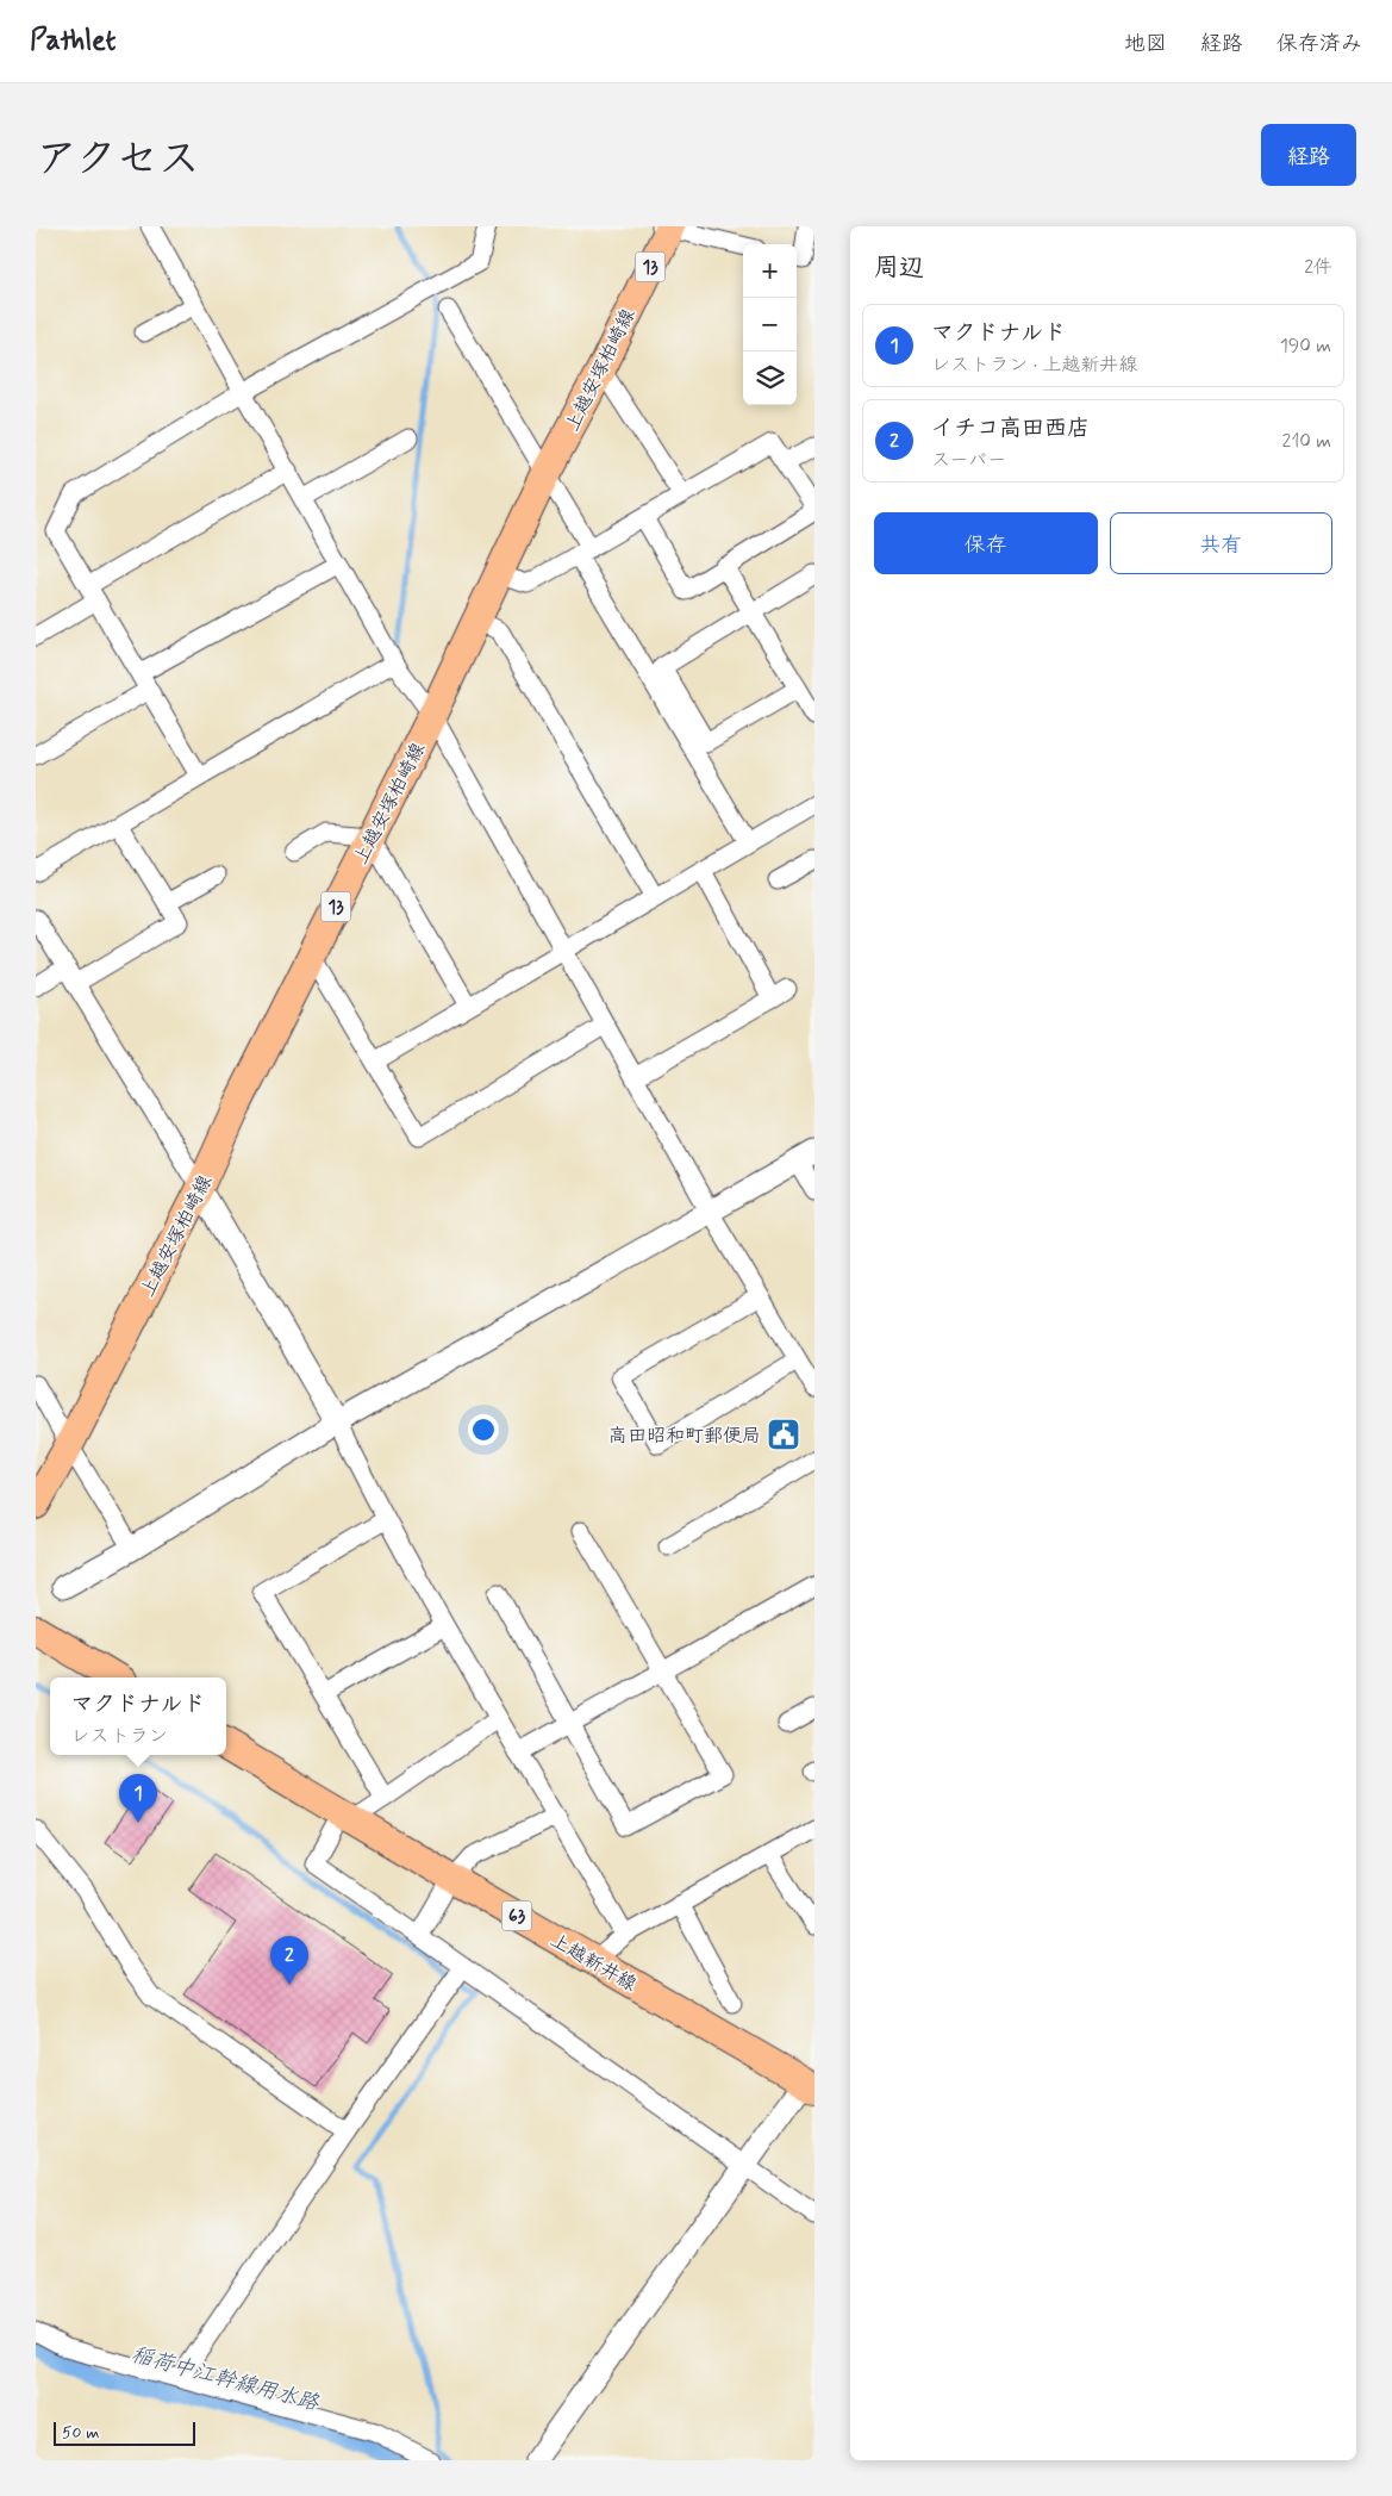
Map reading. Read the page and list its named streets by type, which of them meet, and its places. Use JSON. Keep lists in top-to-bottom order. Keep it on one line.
{"streets":{"main road":["13","上越安塚柏崎線","63","上越新井線"]},"water":["稲荷中江幹線用水路"],"places":{"public building":["高田昭和町郵便局"]},"scale_bar":"50 m","page":{"header":"Pathlet","nav":["地図","経路","保存済み"],"title":"アクセス","buttons":["経路",["保存","共有"]],"heading":["周辺","2件"],"map_buttons":["+","−"],"list":[{"mark":"1","name":"マクドナルド","note":"レストラン · 上越新井線","value":"190 m"},{"mark":"2","name":"イチコ高田西店","note":"スーパー","value":"210 m"}],"popup":["マクドナルド","レストラン"],"pins":["1","2"],"scale":"50 m"}}
